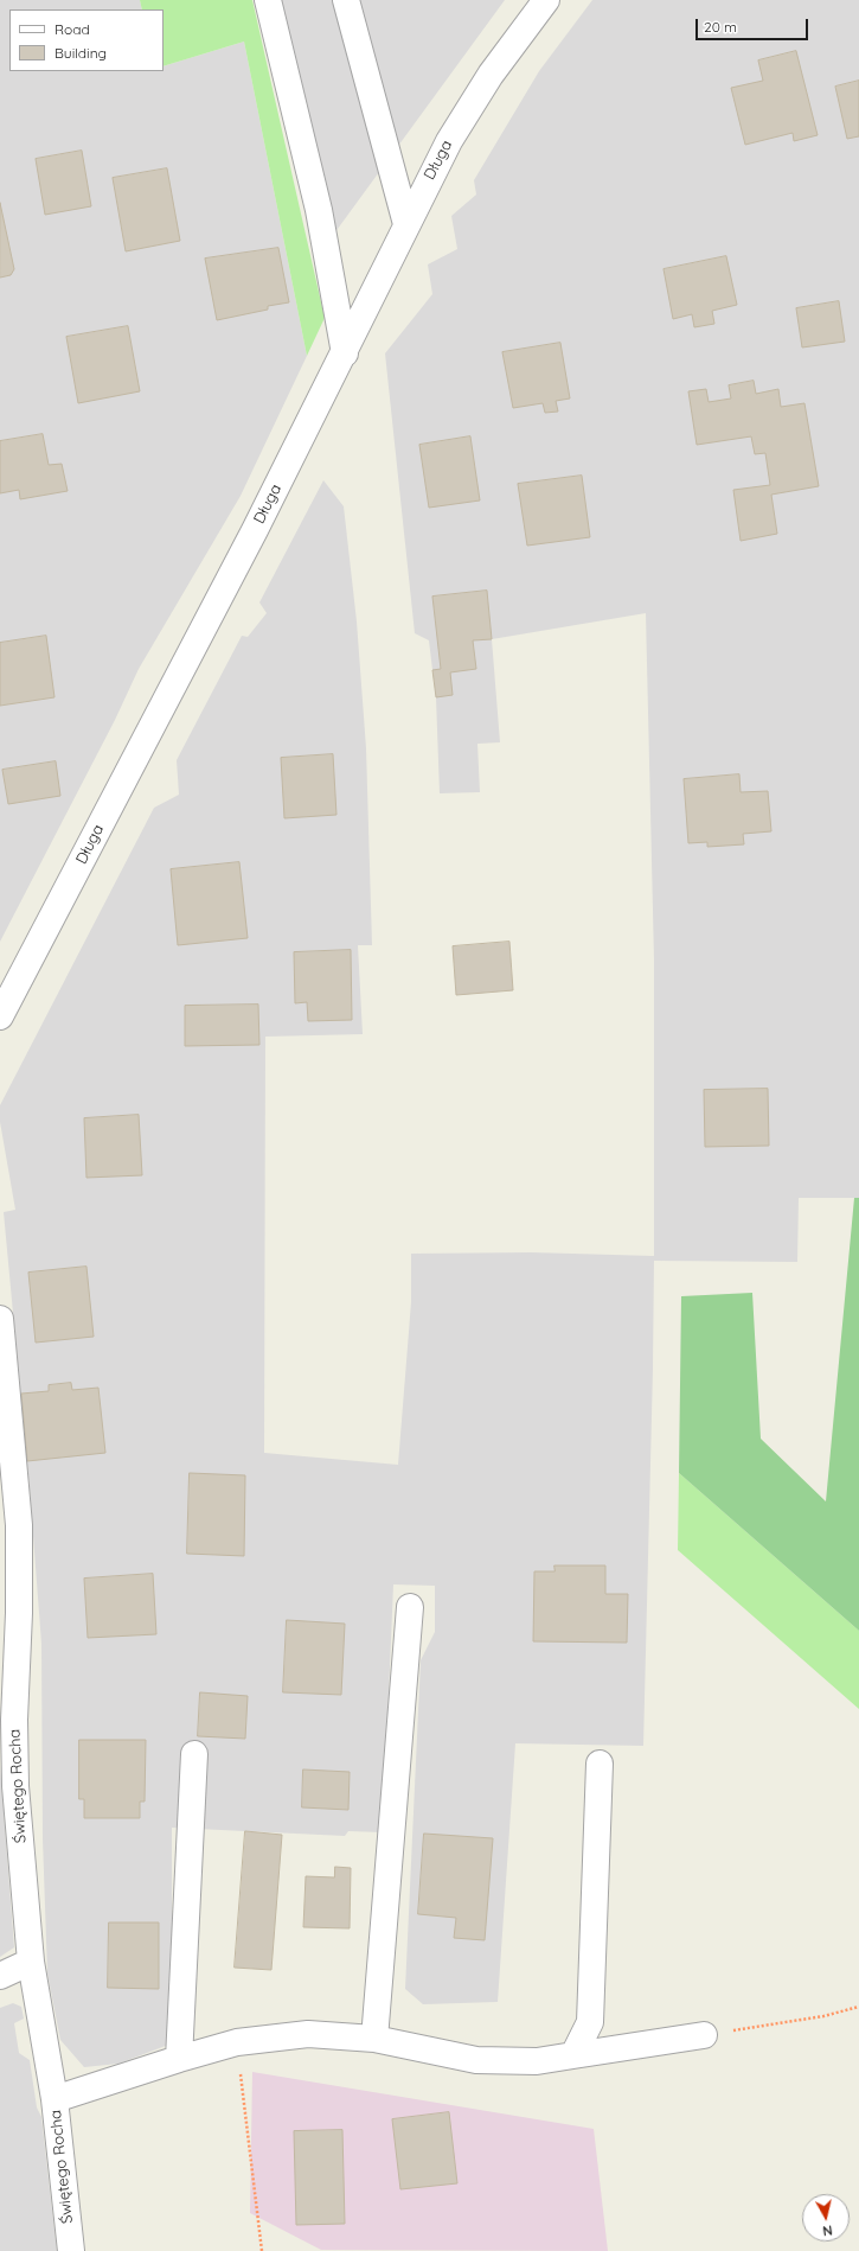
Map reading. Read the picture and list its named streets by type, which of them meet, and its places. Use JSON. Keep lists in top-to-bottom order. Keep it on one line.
{"streets":{"street":["Długa","Świętego Rocha"]},"legend":["Road","Building"],"scale_bar":"20 m","north":"bottom"}
